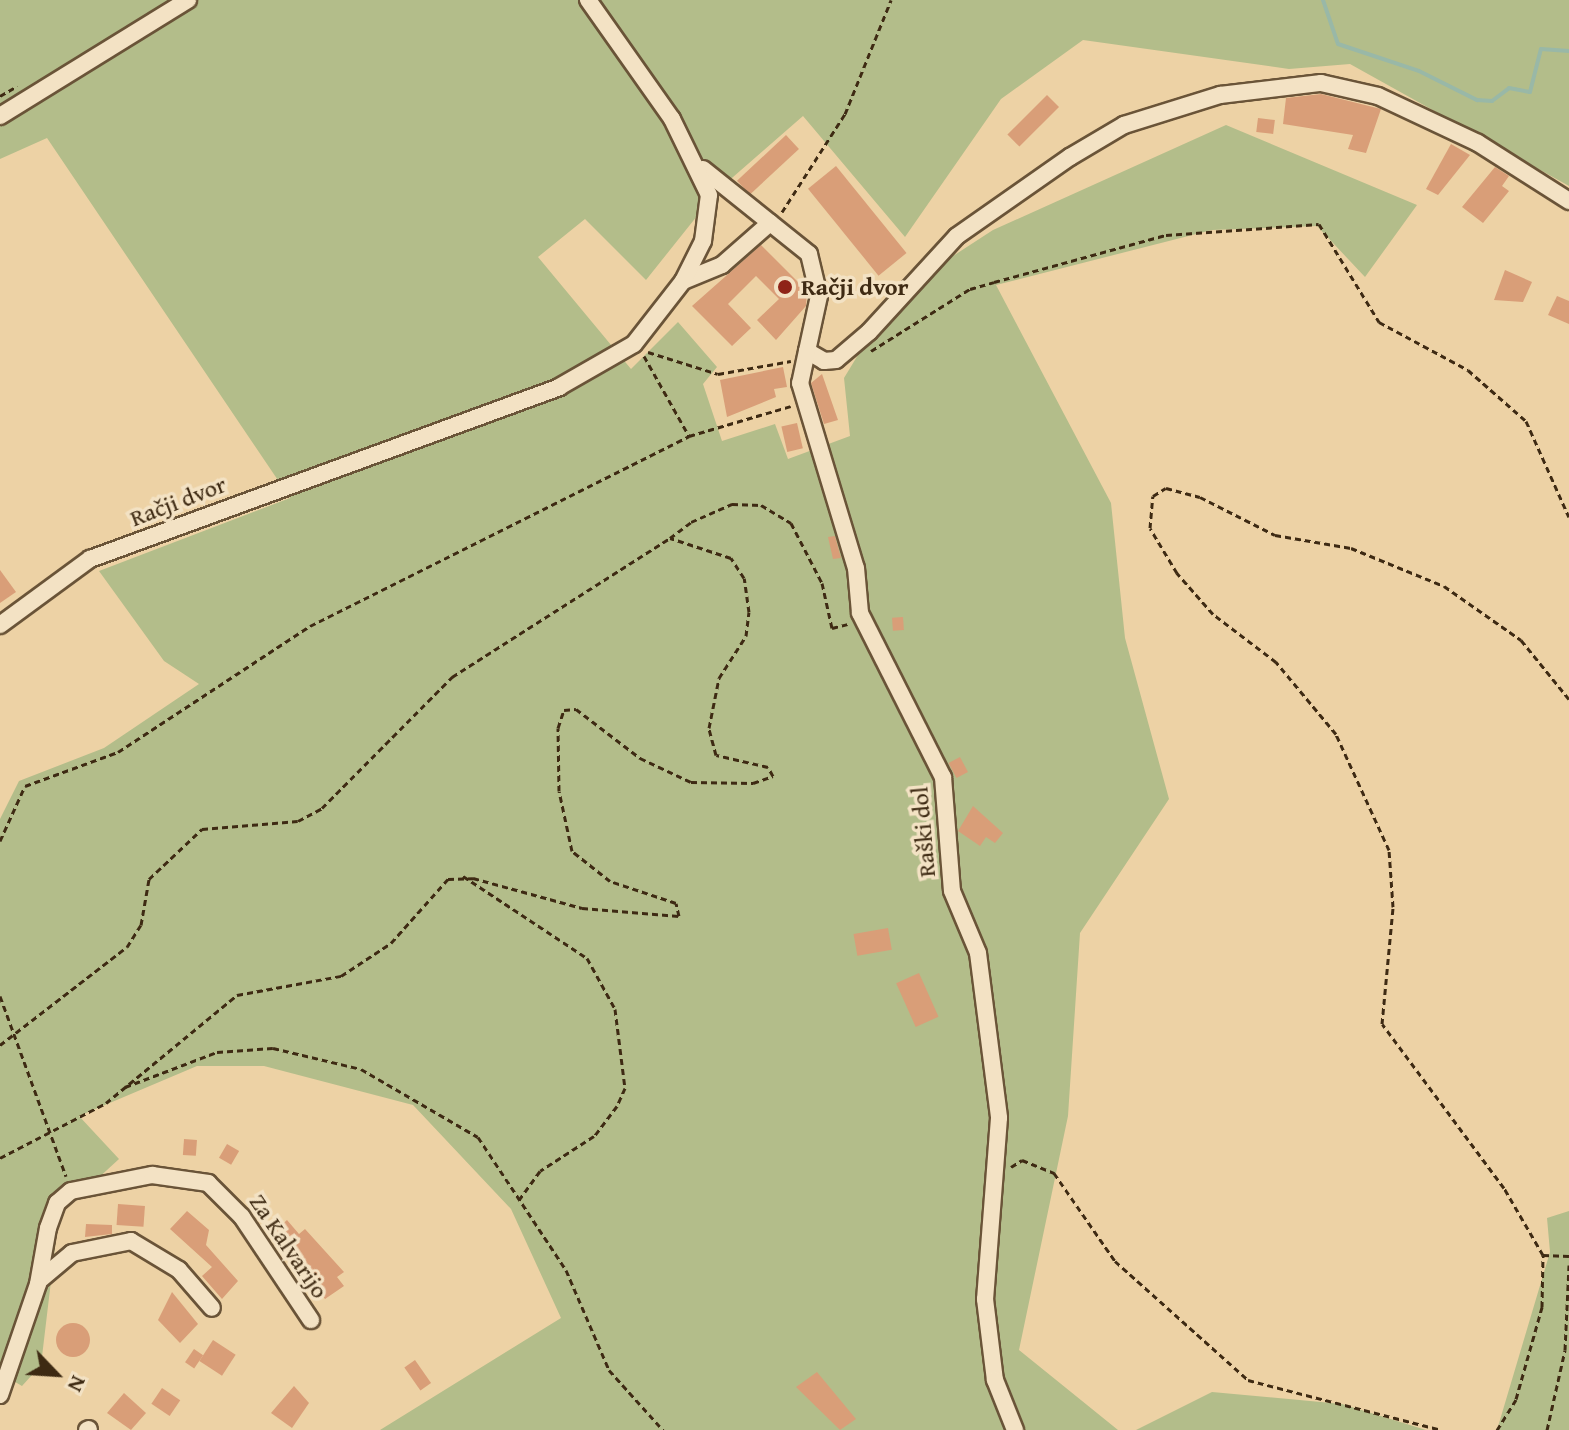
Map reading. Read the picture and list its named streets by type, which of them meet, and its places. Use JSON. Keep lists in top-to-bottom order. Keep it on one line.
{"streets":{"street":["Račji dvor","Raški dol","Za Kalvarijo"]},"crossings":[["Račji dvor","Raški dol"]],"places":["Račji dvor"],"north":"bottom right"}
